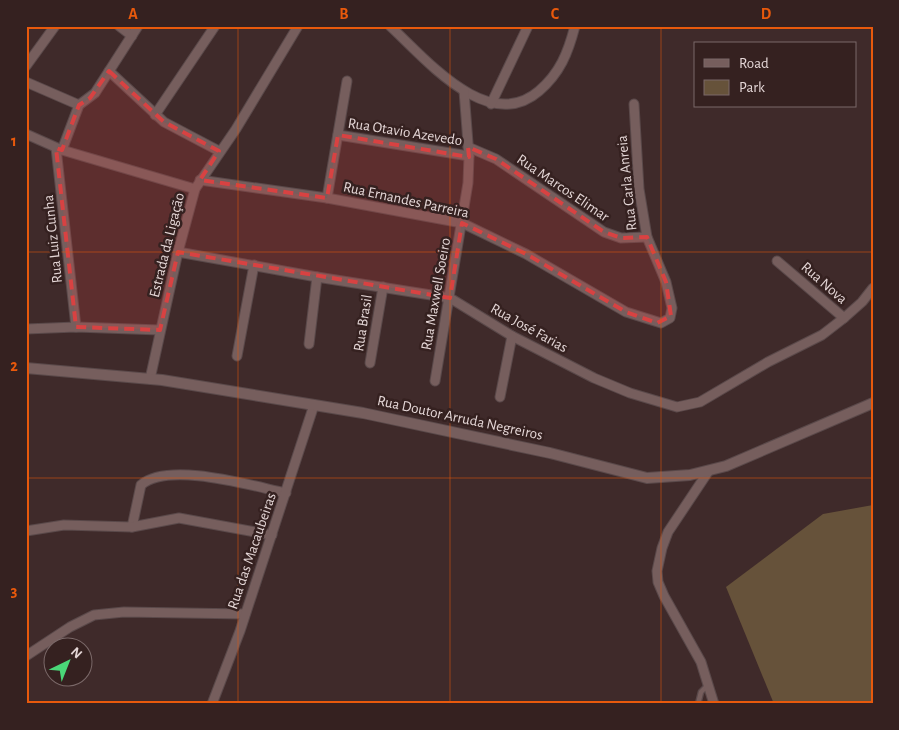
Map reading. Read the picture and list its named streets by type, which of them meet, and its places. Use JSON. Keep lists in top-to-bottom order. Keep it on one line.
{"streets":{"street":["Rua Otavio Azevedo","Rua Carla Anreia","Rua Marcos Elimar","Rua Ernandes Parreira","Rua Luiz Cunha","Estrada da Ligação","Rua Nova","Rua Maxwell Soeiro","Rua Brasil","Rua José Farias","Rua Doutor Arruda Negreiros","Rua das Macaubeiras"]},"crossings":[["Rua Otavio Azevedo","Rua Marcos Elimar"],["Rua Otavio Azevedo","Rua Maxwell Soeiro"],["Rua Carla Anreia","Rua Marcos Elimar"],["Rua Carla Anreia","Rua Ernandes Parreira"],["Rua Marcos Elimar","Rua Maxwell Soeiro"],["Rua Ernandes Parreira","Estrada da Ligação"],["Rua Ernandes Parreira","Rua Maxwell Soeiro"],["Estrada da Ligação","Rua José Farias"],["Estrada da Ligação","Rua Doutor Arruda Negreiros"],["Rua Nova","Rua José Farias"],["Rua Maxwell Soeiro","Rua José Farias"],["Rua Brasil","Rua José Farias"],["Rua Doutor Arruda Negreiros","Rua das Macaubeiras"]],"legend":["Road","Park"],"north":"top right","grid":{"columns":["A","B","C","D"],"rows":["1","2","3"]}}
